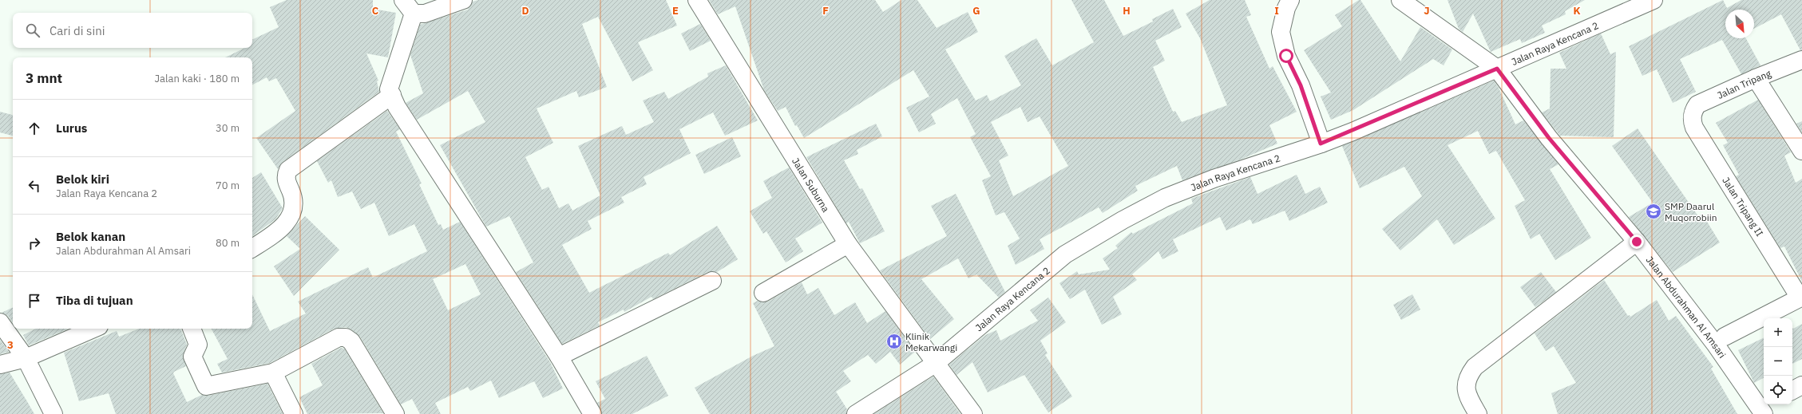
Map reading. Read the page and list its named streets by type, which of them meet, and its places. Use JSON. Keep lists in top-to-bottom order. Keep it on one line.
{"streets":{"street":["Jalan Raya Kencana 2","Jalan Tripang","Jalan Suburna","Jalan Tripang II","Jalan Abdurahman Al Amsari"]},"crossings":[["Jalan Raya Kencana 2","Jalan Suburna"],["Jalan Raya Kencana 2","Jalan Abdurahman Al Amsari"],["Jalan Tripang","Jalan Tripang II"]],"places":{"school or university":["SMP Daarul Muqorrobiin"],"hospital":["Klinik Mekarwangi"]},"north":"bottom right","page":{"search":"Cari di sini","heading":["3 mnt","Jalan kaki · 180 m"],"list":[["Lurus","30 m"],["Belok kiri","Jalan Raya Kencana 2","70 m"],["Belok kanan","Jalan Abdurahman Al Amsari","80 m"],"Tiba di tujuan"],"map_buttons":["+","−"]},"grid":{"columns":["C","D","E","F","G","H","I","J","K"],"rows":["3"]}}
